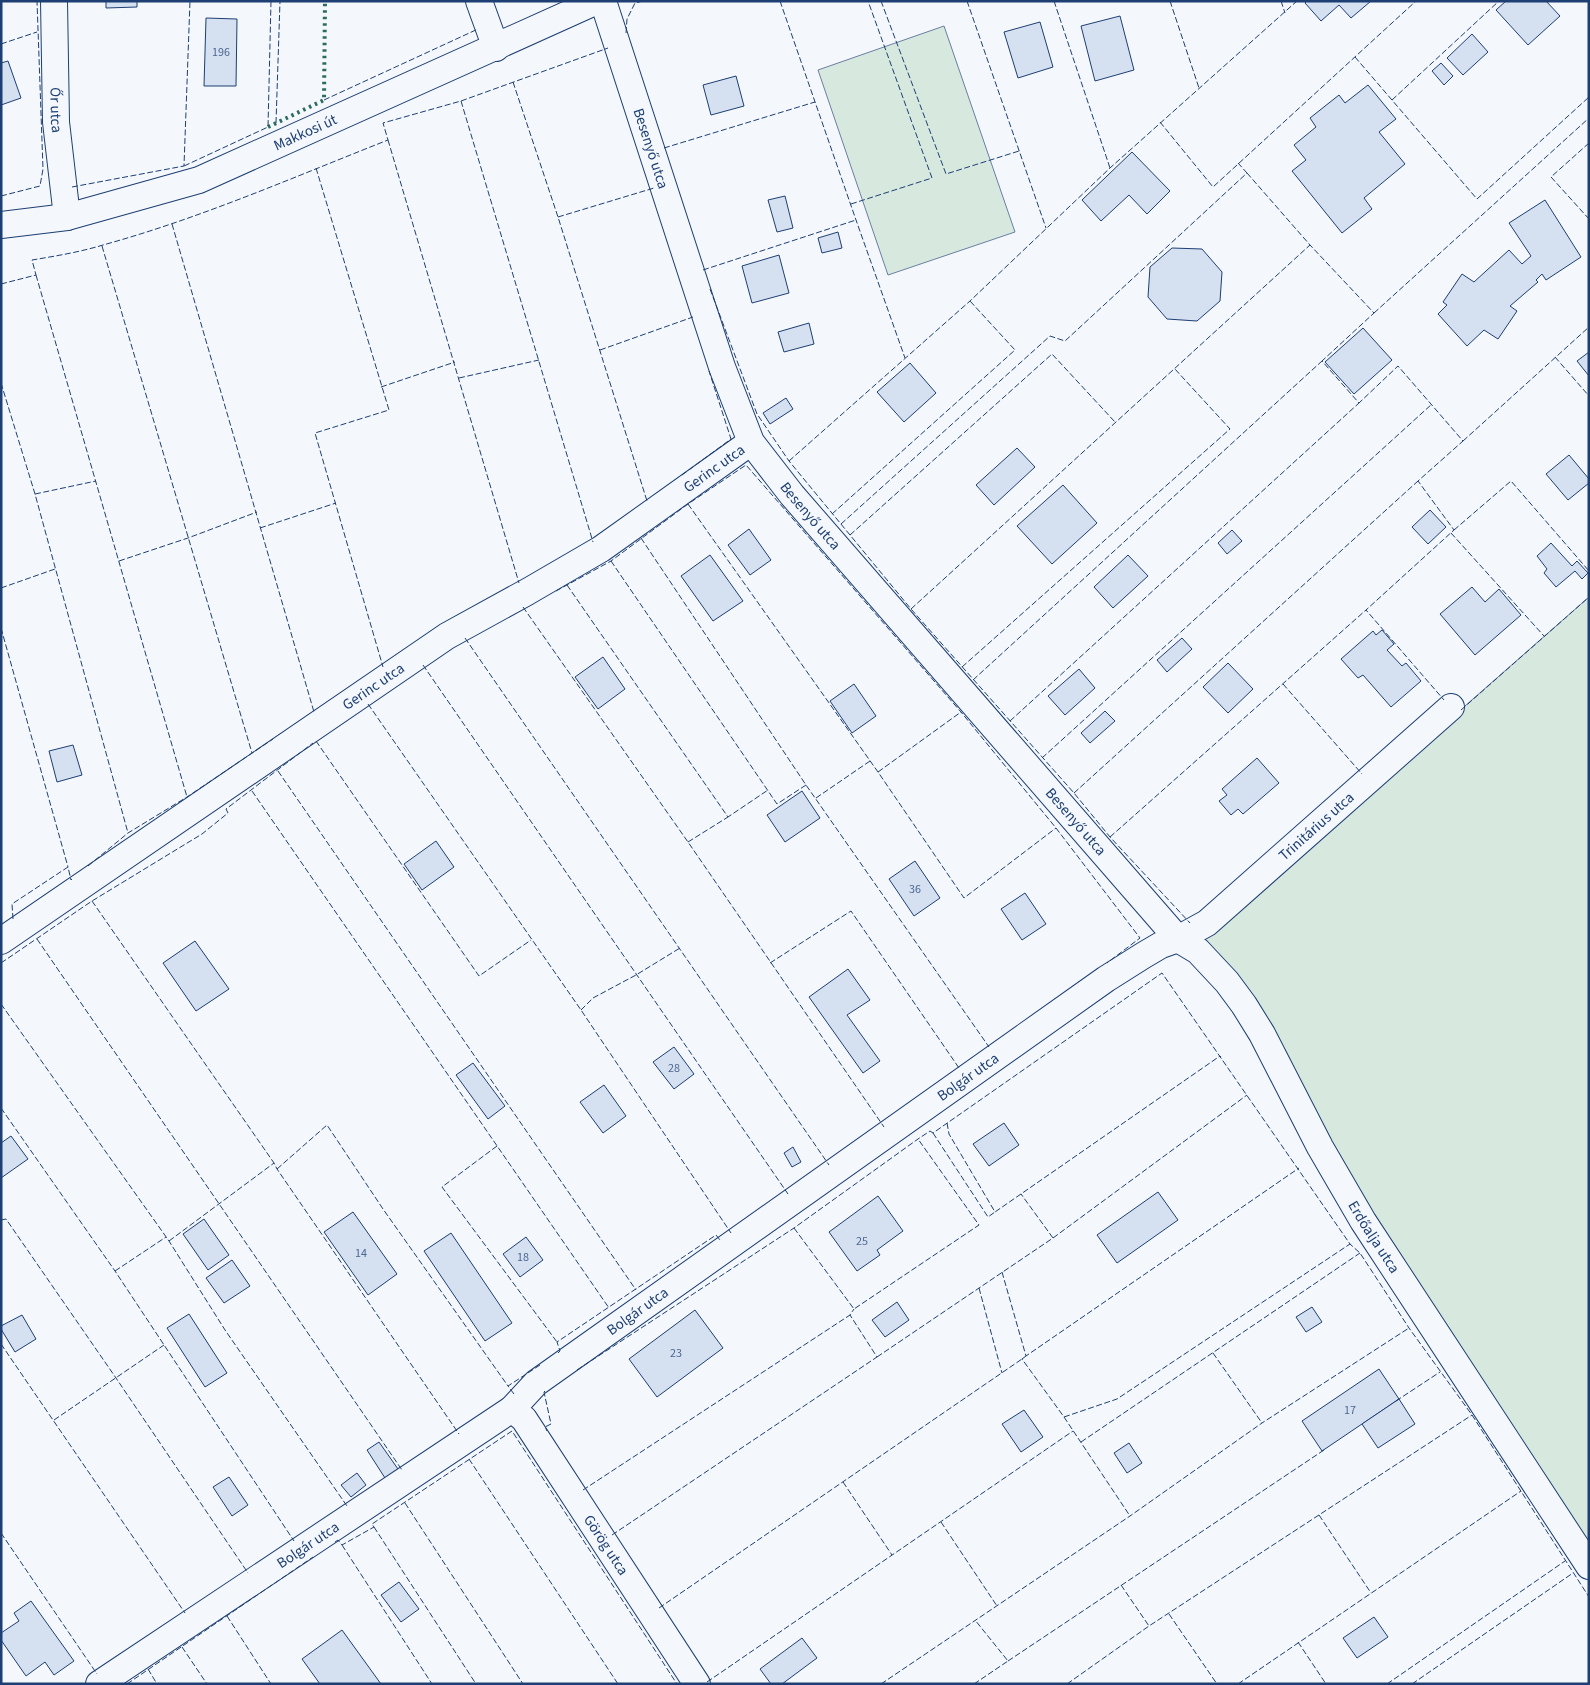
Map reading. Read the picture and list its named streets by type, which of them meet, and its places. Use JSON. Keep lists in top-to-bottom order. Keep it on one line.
{"streets":{"street":["Őr utca","Makkosi út","Besenyő utca","Gerinc utca","Trinitárius utca","Bolgár utca","Erdőalja utca","Görög utca"]},"crossings":[["Őr utca","Makkosi út"],["Besenyő utca","Gerinc utca"],["Besenyő utca","Trinitárius utca"],["Besenyő utca","Bolgár utca"],["Besenyő utca","Erdőalja utca"],["Trinitárius utca","Bolgár utca"],["Trinitárius utca","Erdőalja utca"],["Bolgár utca","Erdőalja utca"],["Bolgár utca","Görög utca"]],"house_numbers":["196","36","28","25","14","18","23","17"]}
